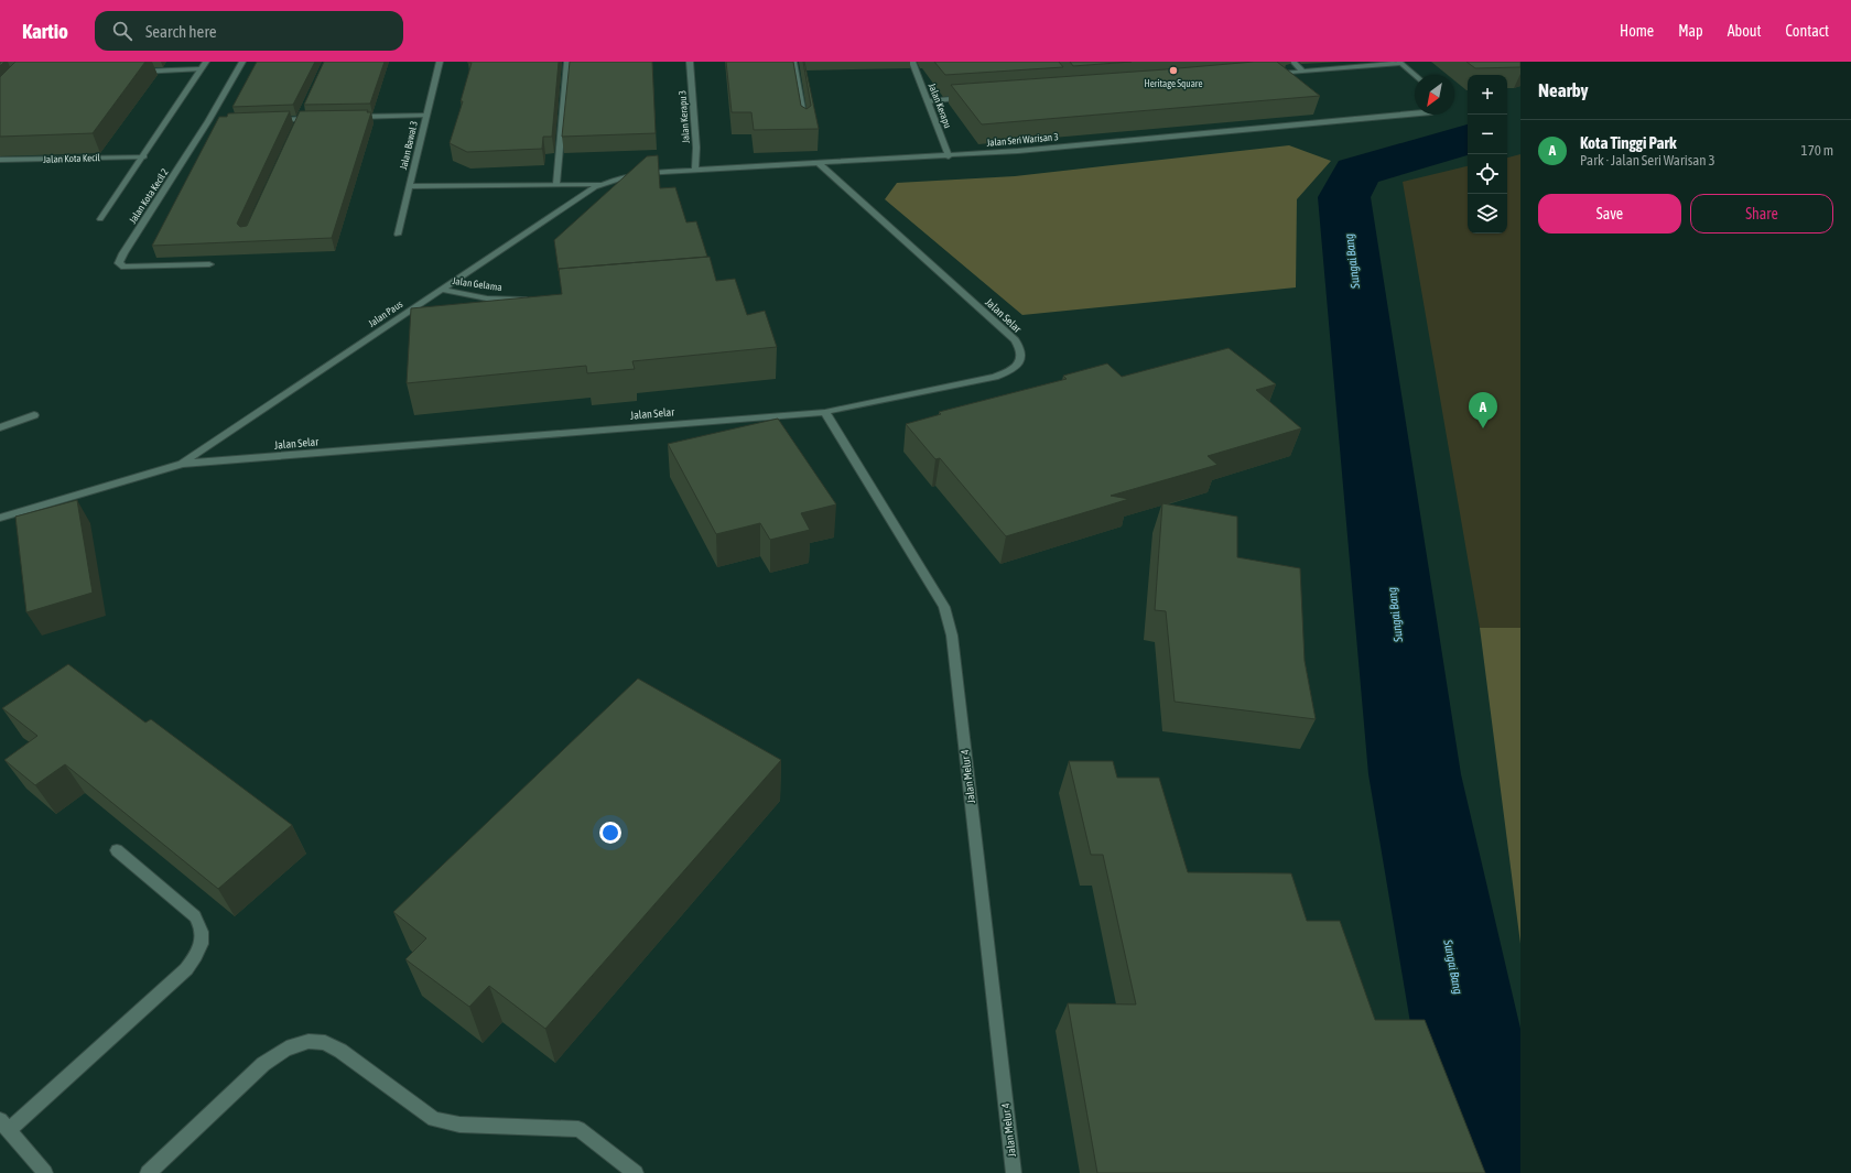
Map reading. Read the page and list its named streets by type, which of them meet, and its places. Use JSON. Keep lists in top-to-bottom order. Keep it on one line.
{"streets":{"street":["Jalan Kerapu","Jalan Kerapu 3","Jalan Seri Warisan 3","Jalan Bawal 3","Jalan Kota Kecil","Jalan Kota Kecil 2","Jalan Gelama","Jalan Paus","Jalan Selar","Jalan Melur 4"]},"crossings":[["Jalan Kerapu","Jalan Seri Warisan 3"],["Jalan Kerapu 3","Jalan Seri Warisan 3"],["Jalan Seri Warisan 3","Jalan Paus"],["Jalan Seri Warisan 3","Jalan Selar"],["Jalan Gelama","Jalan Paus"],["Jalan Paus","Jalan Selar"],["Jalan Selar","Jalan Melur 4"]],"water":["Sungai Bang"],"places":["Heritage Square"],"north":"bottom left","page":{"header":"Kartio","search":"Search here","nav":["Home","Map","About","Contact"],"heading":"Nearby","map_buttons":["+","−"],"list":[{"mark":"A","name":"Kota Tinggi Park","note":"Park · Jalan Seri Warisan 3","value":"170 m"}],"buttons":["Save","Share"],"pins":"A"}}
